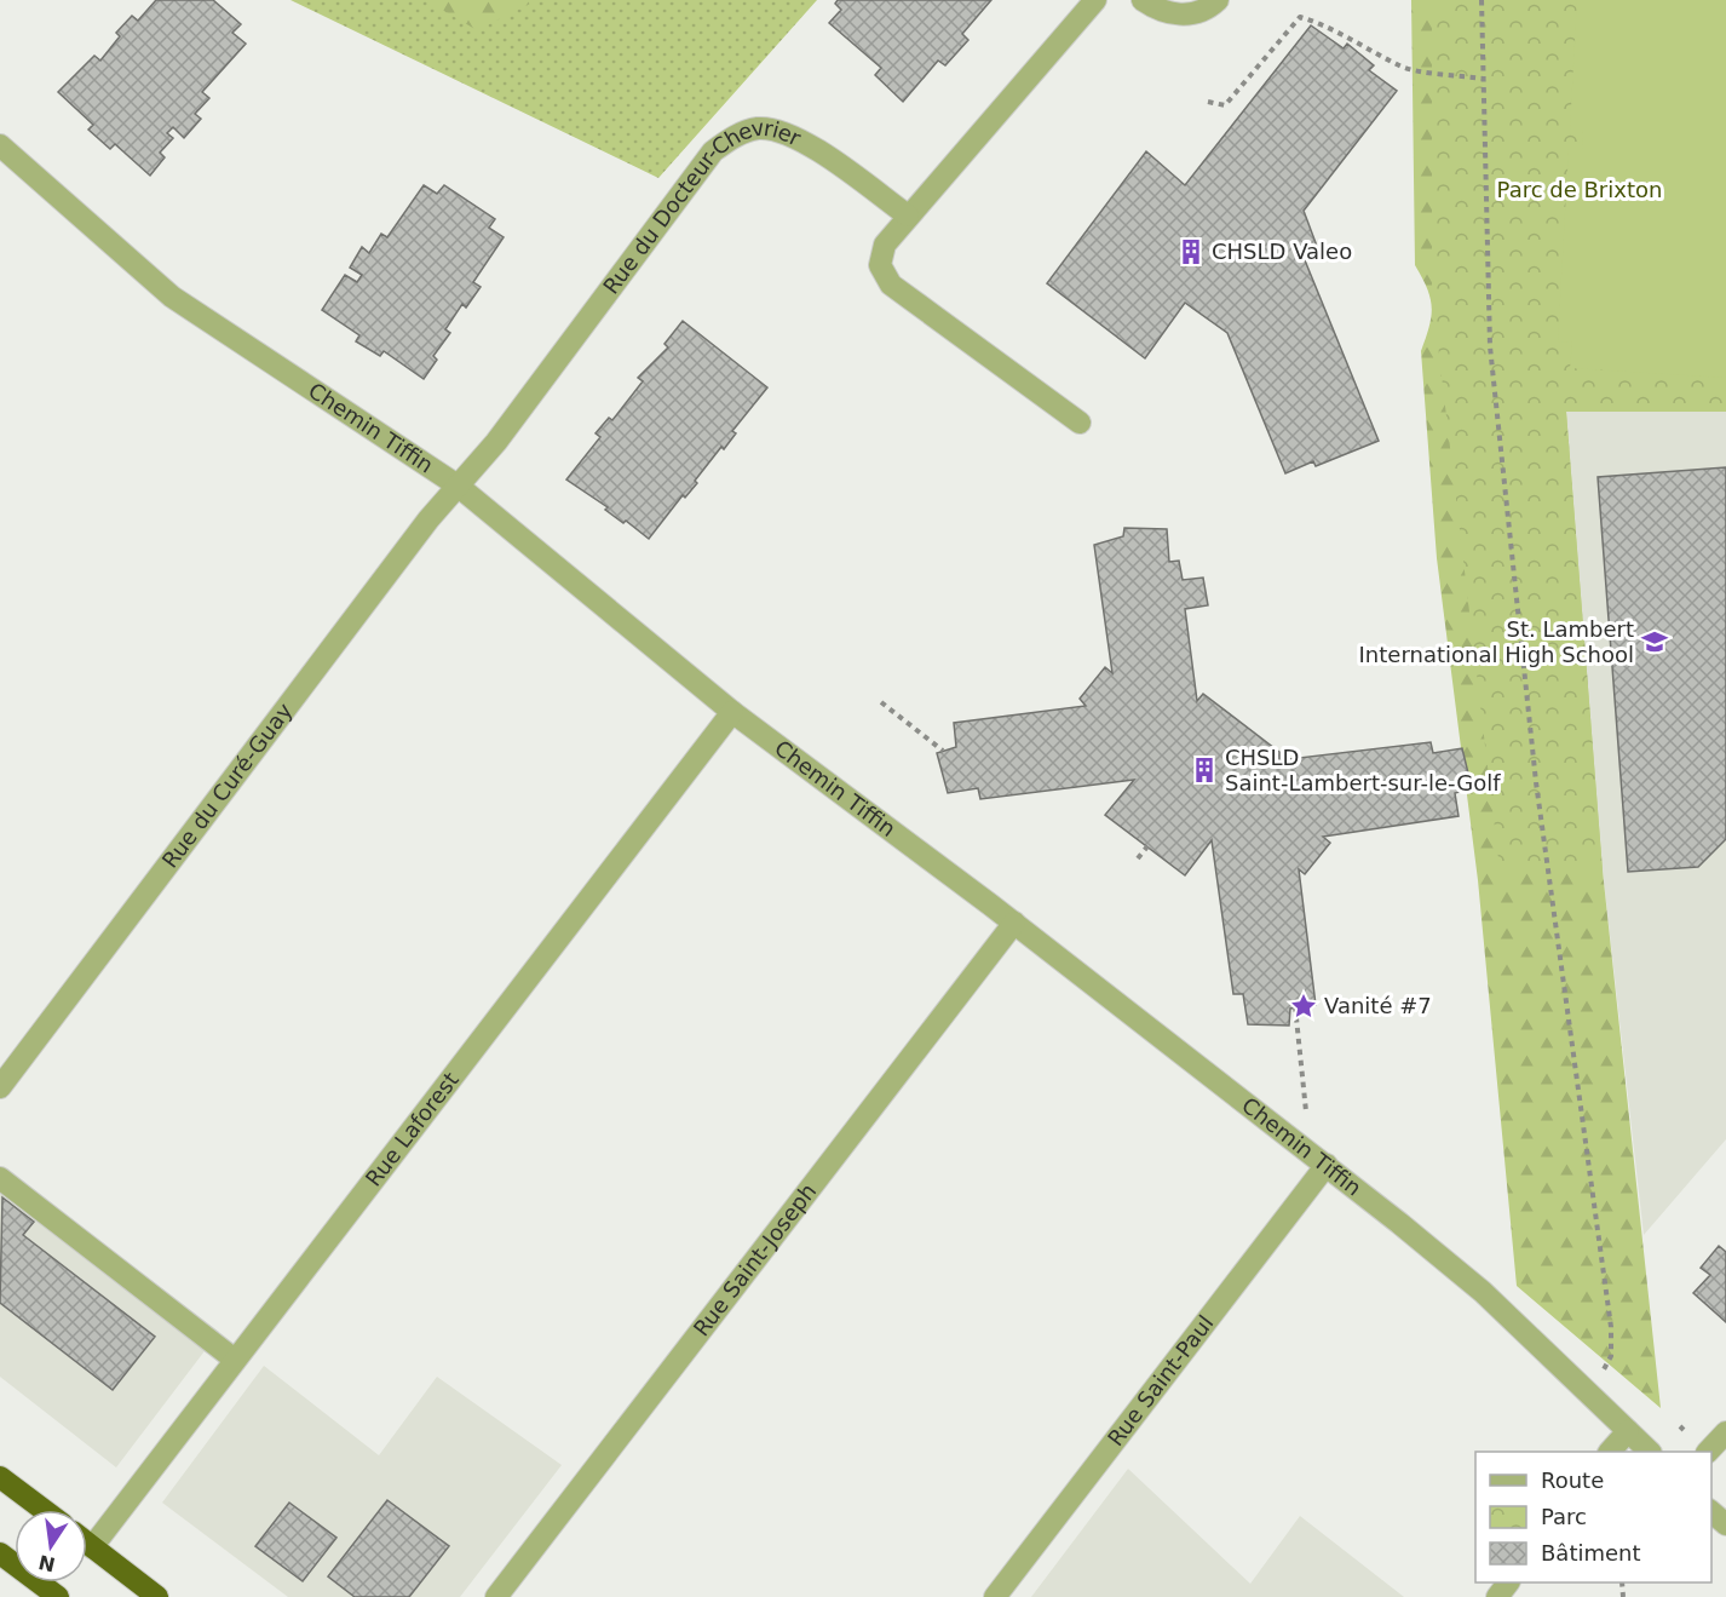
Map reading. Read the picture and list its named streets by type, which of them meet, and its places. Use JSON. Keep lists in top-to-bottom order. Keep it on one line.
{"streets":{"street":["Rue du Docteur-Chevrier","Chemin Tiffin","Rue du Curé-Guay","Rue Laforest","Rue Saint-Joseph","Rue Saint-Paul"]},"crossings":[["Rue du Docteur-Chevrier","Chemin Tiffin"],["Rue du Docteur-Chevrier","Rue du Curé-Guay"],["Chemin Tiffin","Rue du Curé-Guay"],["Chemin Tiffin","Rue Laforest"],["Chemin Tiffin","Rue Saint-Joseph"],["Chemin Tiffin","Rue Saint-Paul"]],"parks":["Parc de Brixton"],"places":{"building":["CHSLD Valeo","CHSLD Saint-Lambert-sur-le-Golf"],"school or university":["St. Lambert International High School"],"place":["Vanité #7"]},"legend":["Route","Parc","Bâtiment"],"north":"bottom"}
